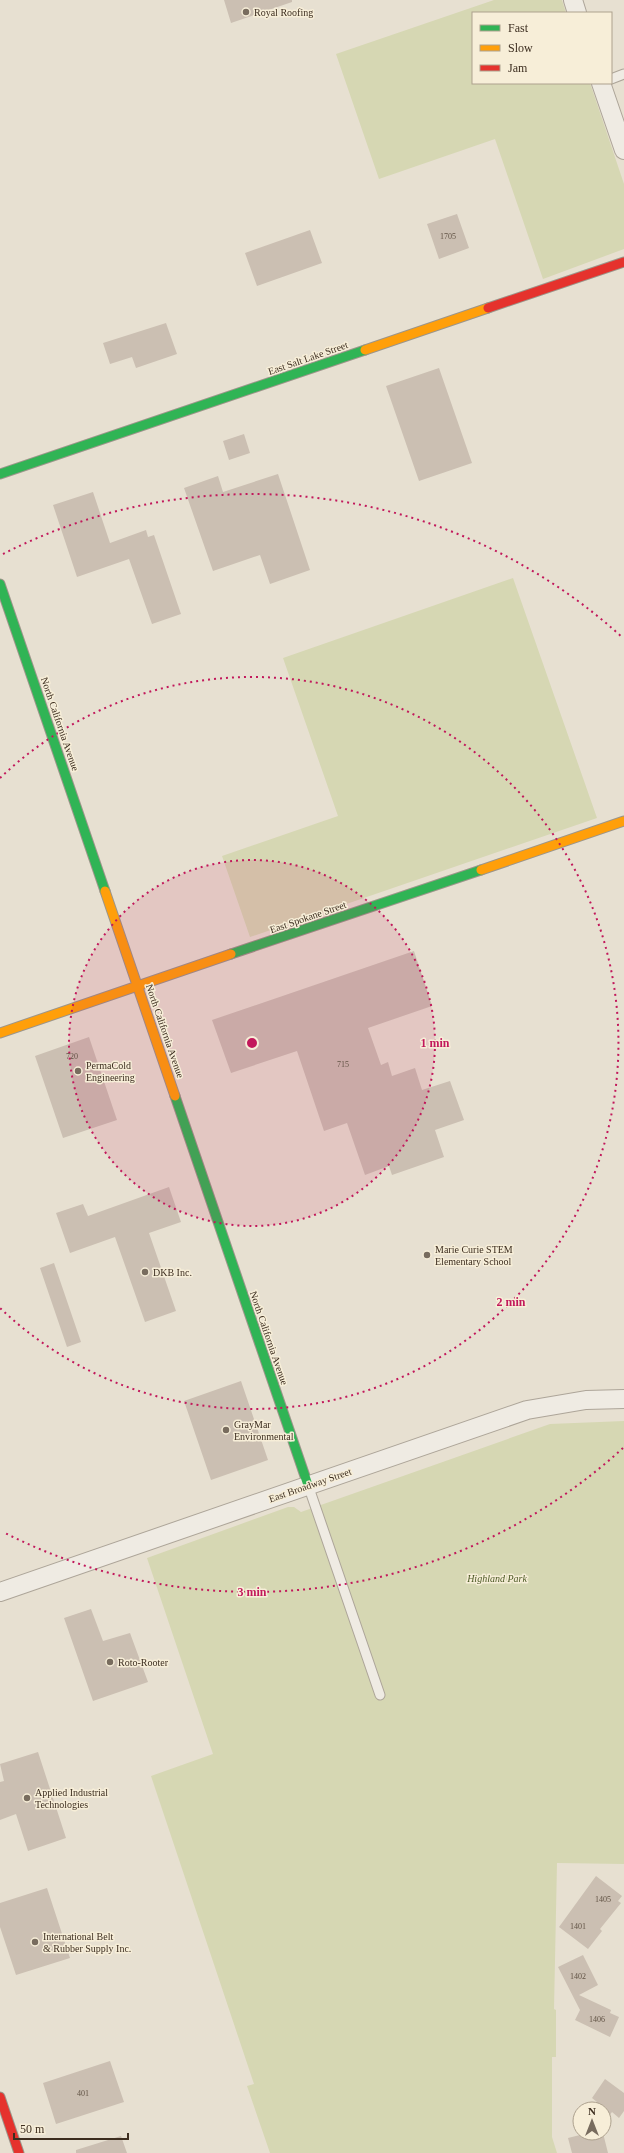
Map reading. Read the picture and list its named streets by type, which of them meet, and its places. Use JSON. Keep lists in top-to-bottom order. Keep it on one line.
{"streets":{"street":["East Salt Lake Street","North California Avenue","East Spokane Street","East Broadway Street"]},"crossings":[["North California Avenue","East Spokane Street"],["North California Avenue","East Broadway Street"]],"parks":["Highland Park"],"places":["Royal Roofing","PermaCold Engineering","Marie Curie STEM Elementary School","DKB Inc.","GrayMar Environmental","Roto-Rooter","Applied Industrial Technologies","International Belt & Rubber Supply Inc."],"house_numbers":["1705","720","715","1405","1401","1402","1406","401"],"legend":["Fast","Slow","Jam"],"scale_bar":"50 m","north":"top","rings":["1 min","2 min","3 min"]}
